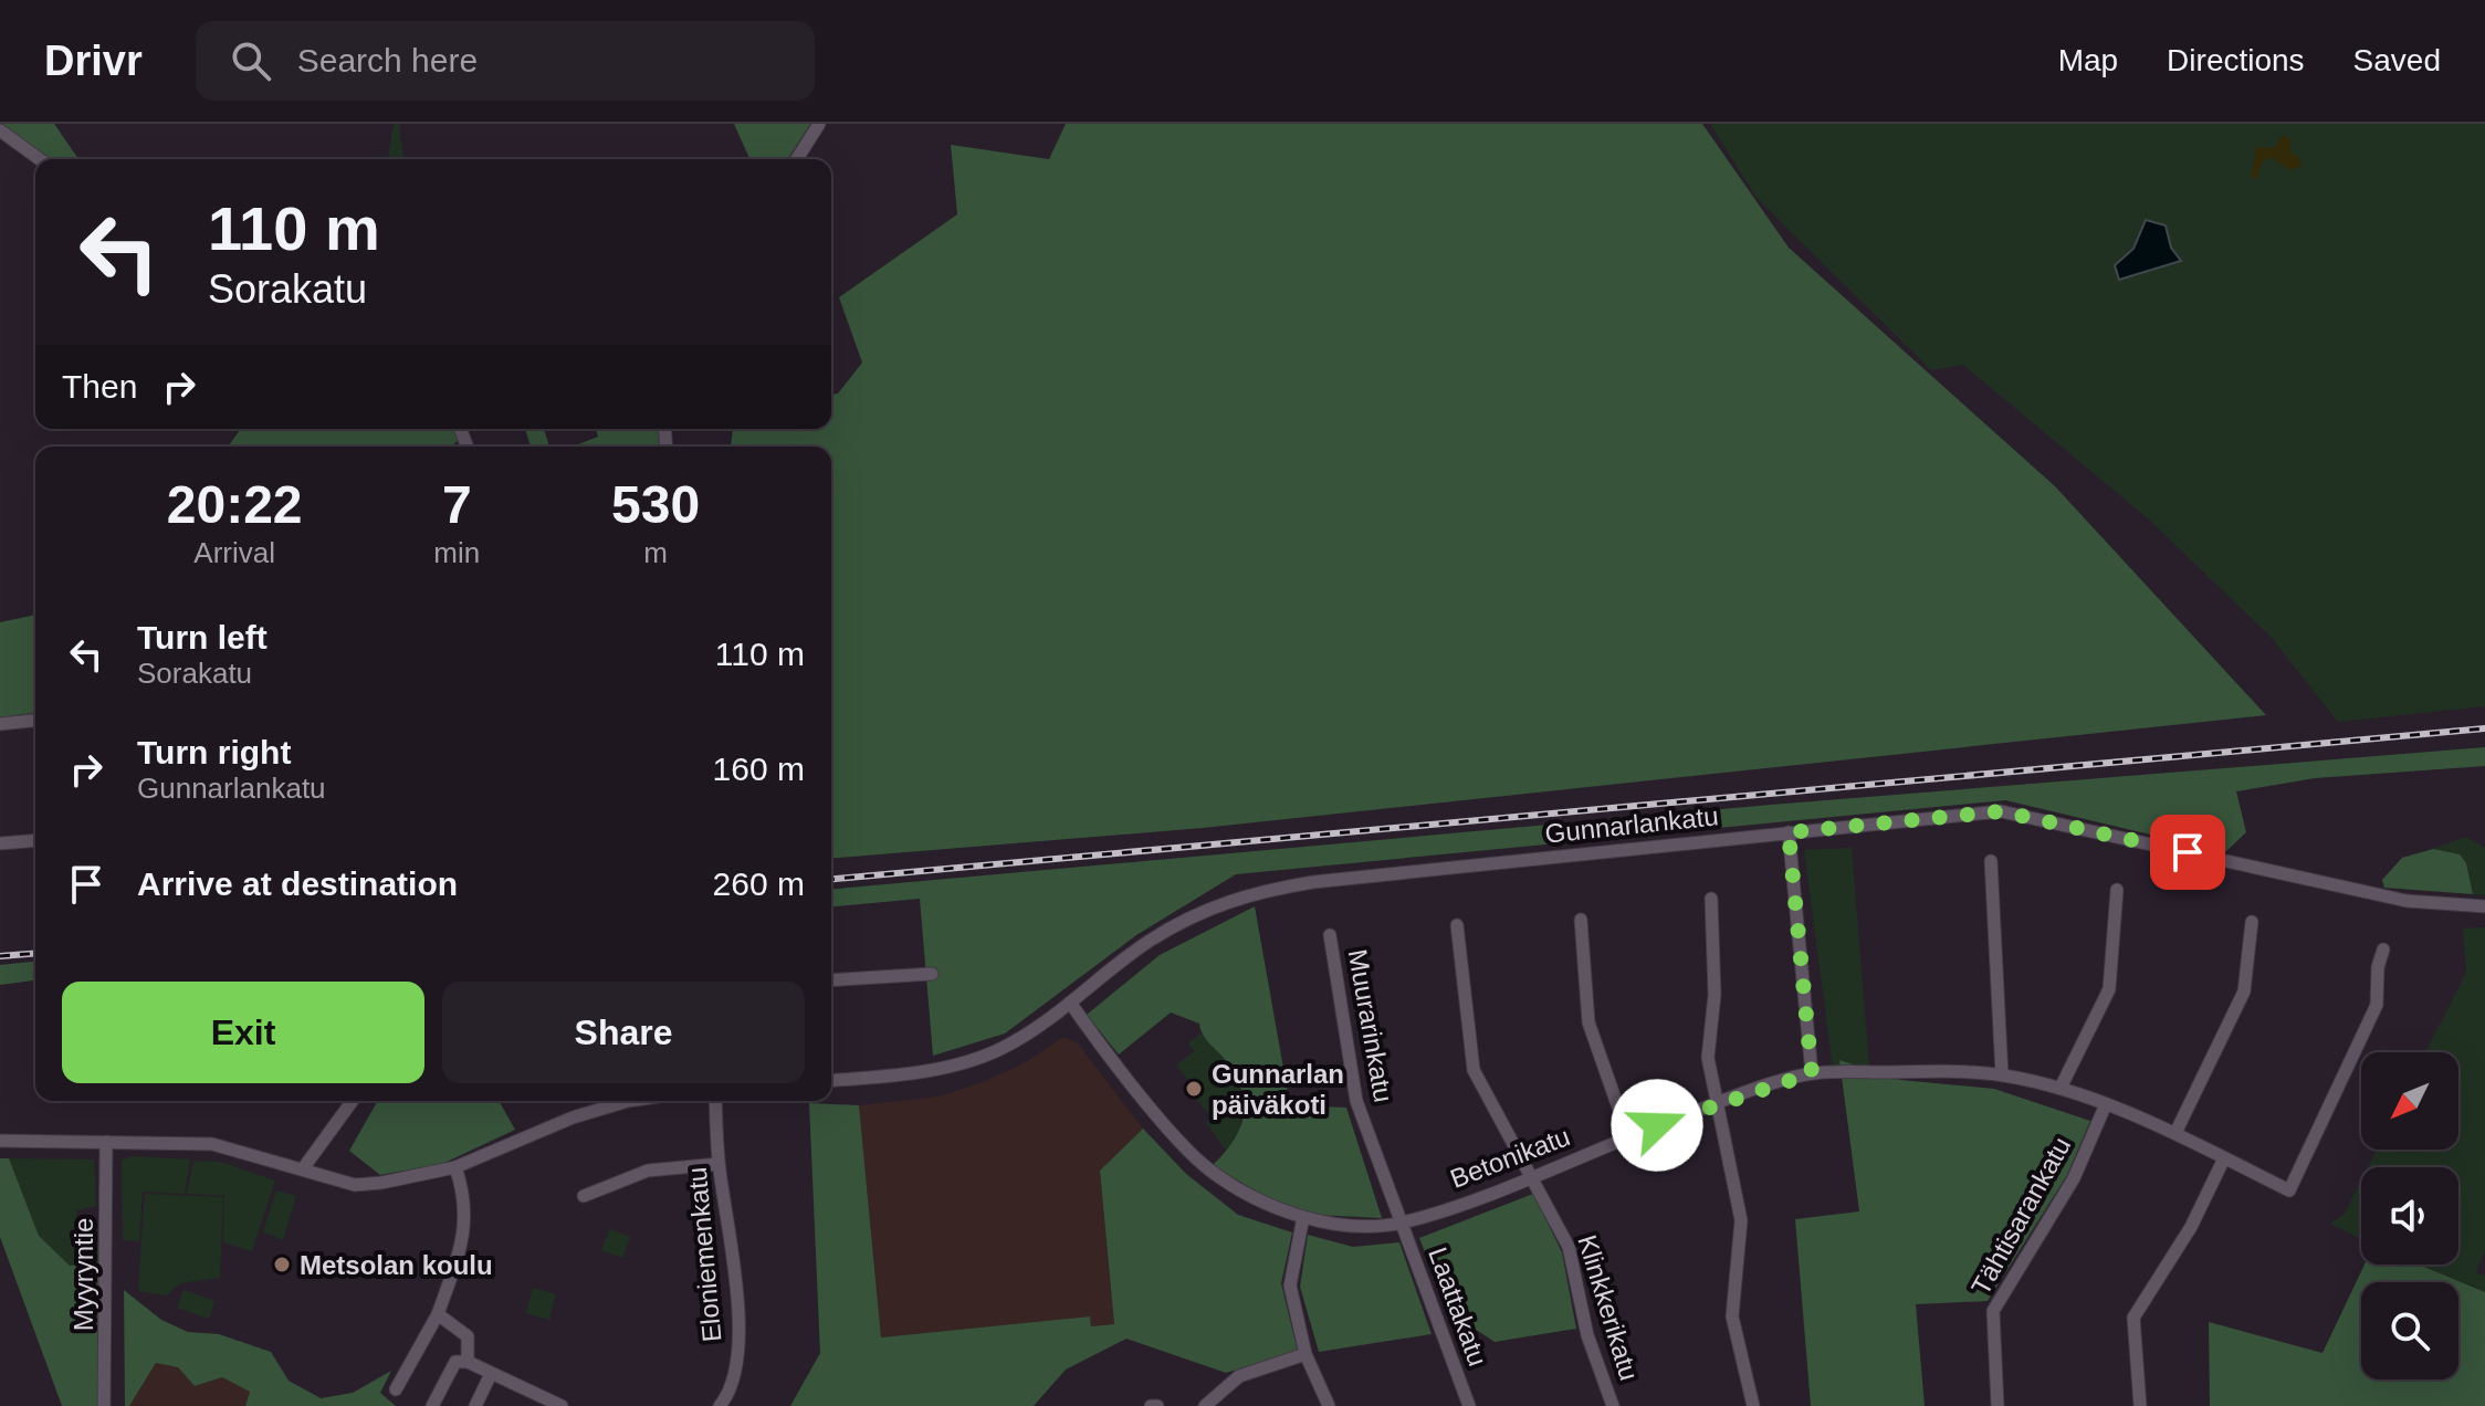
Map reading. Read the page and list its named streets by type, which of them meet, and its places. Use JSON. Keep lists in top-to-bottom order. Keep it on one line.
{"streets":{"street":["Gunnarlankatu","Muurarinkatu","Betonikatu","Tähtisarankatu","Eloniemenkatu","Myyryntie","Laattakatu","Klinkkerikatu"]},"crossings":[["Gunnarlankatu","Betonikatu"],["Muurarinkatu","Betonikatu"],["Muurarinkatu","Laattakatu"],["Betonikatu","Tähtisarankatu"],["Betonikatu","Laattakatu"],["Betonikatu","Klinkkerikatu"]],"places":["Gunnarlan päiväkoti","Metsolan koulu"],"north":"bottom left","page":{"header":"Drivr","search":"Search here","nav":["Map","Directions","Saved"],"turn":["110 m","Sorakatu"],"then":"Then","eta":["20:22","Arrival","7","min","530","m"],"list":[{"name":"Turn left","note":"Sorakatu","value":"110 m"},{"name":"Turn right","note":"Gunnarlankatu","value":"160 m"},{"name":"Arrive at destination","value":"260 m"}],"buttons":["Exit","Share"]}}
